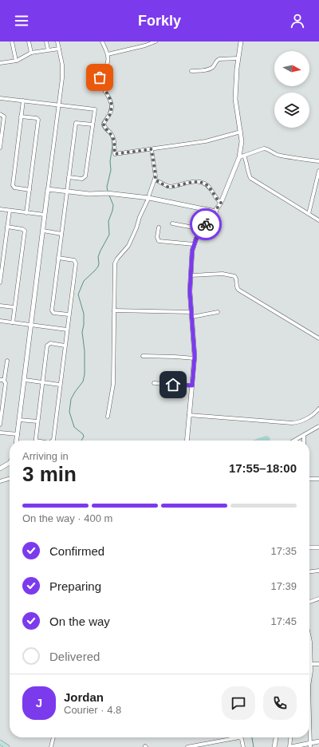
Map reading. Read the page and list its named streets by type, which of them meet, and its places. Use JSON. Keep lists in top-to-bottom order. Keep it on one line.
{"north":"right","page":{"header":"Forkly","heading":["3 min","Arriving in","17:55–18:00"],"panel":["Jordan","Courier · 4.8"],"bar":"On the way · 400 m","list":[["Confirmed","17:35"],["Preparing","17:39"],["On the way","17:45"],"Delivered"],"round":"J"}}
